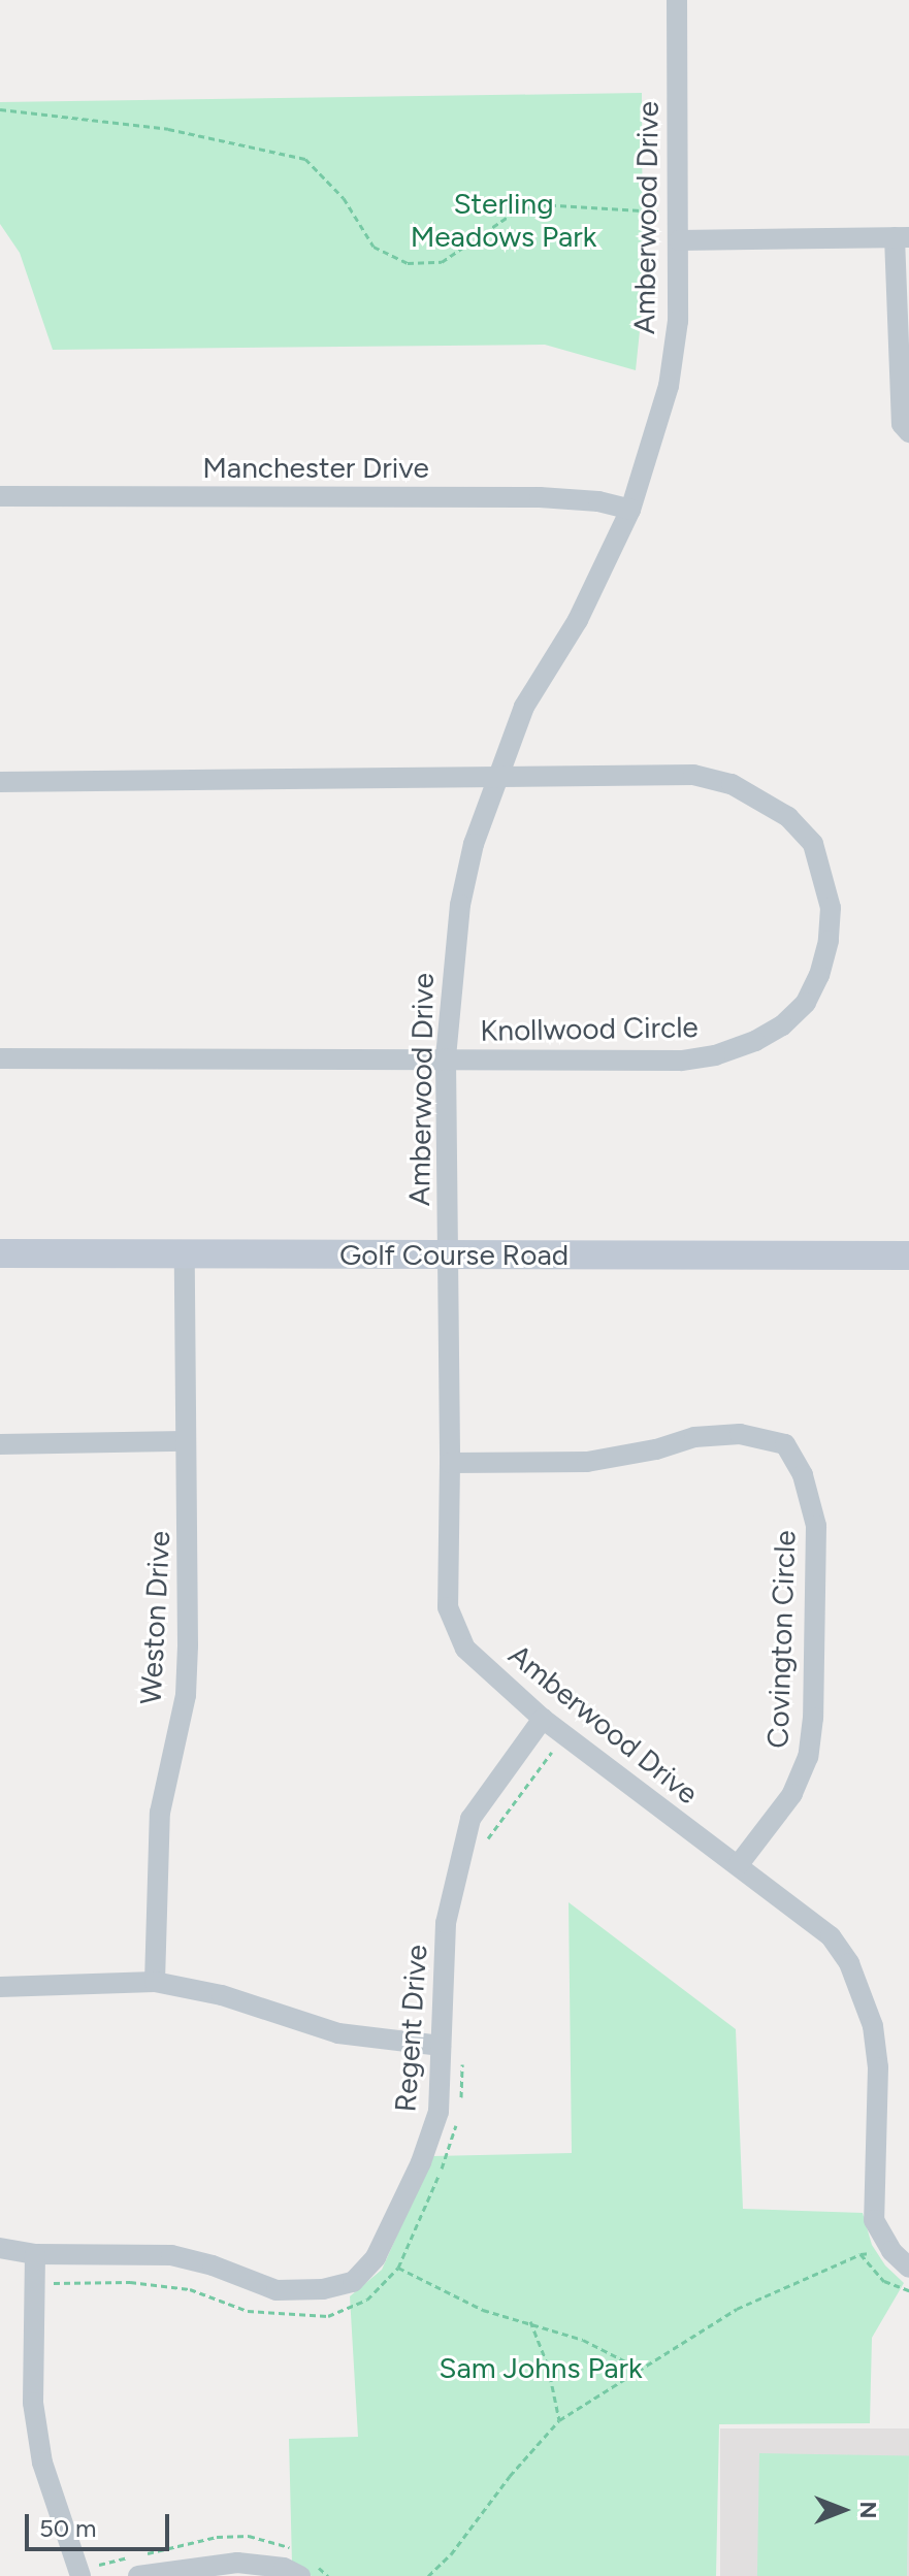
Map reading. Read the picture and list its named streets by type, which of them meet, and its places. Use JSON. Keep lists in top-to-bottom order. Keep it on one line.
{"streets":{"street":["Amberwood Drive","Manchester Drive","Knollwood Circle","Golf Course Road","Weston Drive","Covington Circle","Regent Drive"]},"crossings":[["Amberwood Drive","Manchester Drive"],["Amberwood Drive","Knollwood Circle"],["Amberwood Drive","Golf Course Road"],["Amberwood Drive","Covington Circle"],["Amberwood Drive","Regent Drive"],["Golf Course Road","Weston Drive"]],"parks":["Sterling Meadows Park","Sam Johns Park"],"scale_bar":"50 m","north":"right"}
